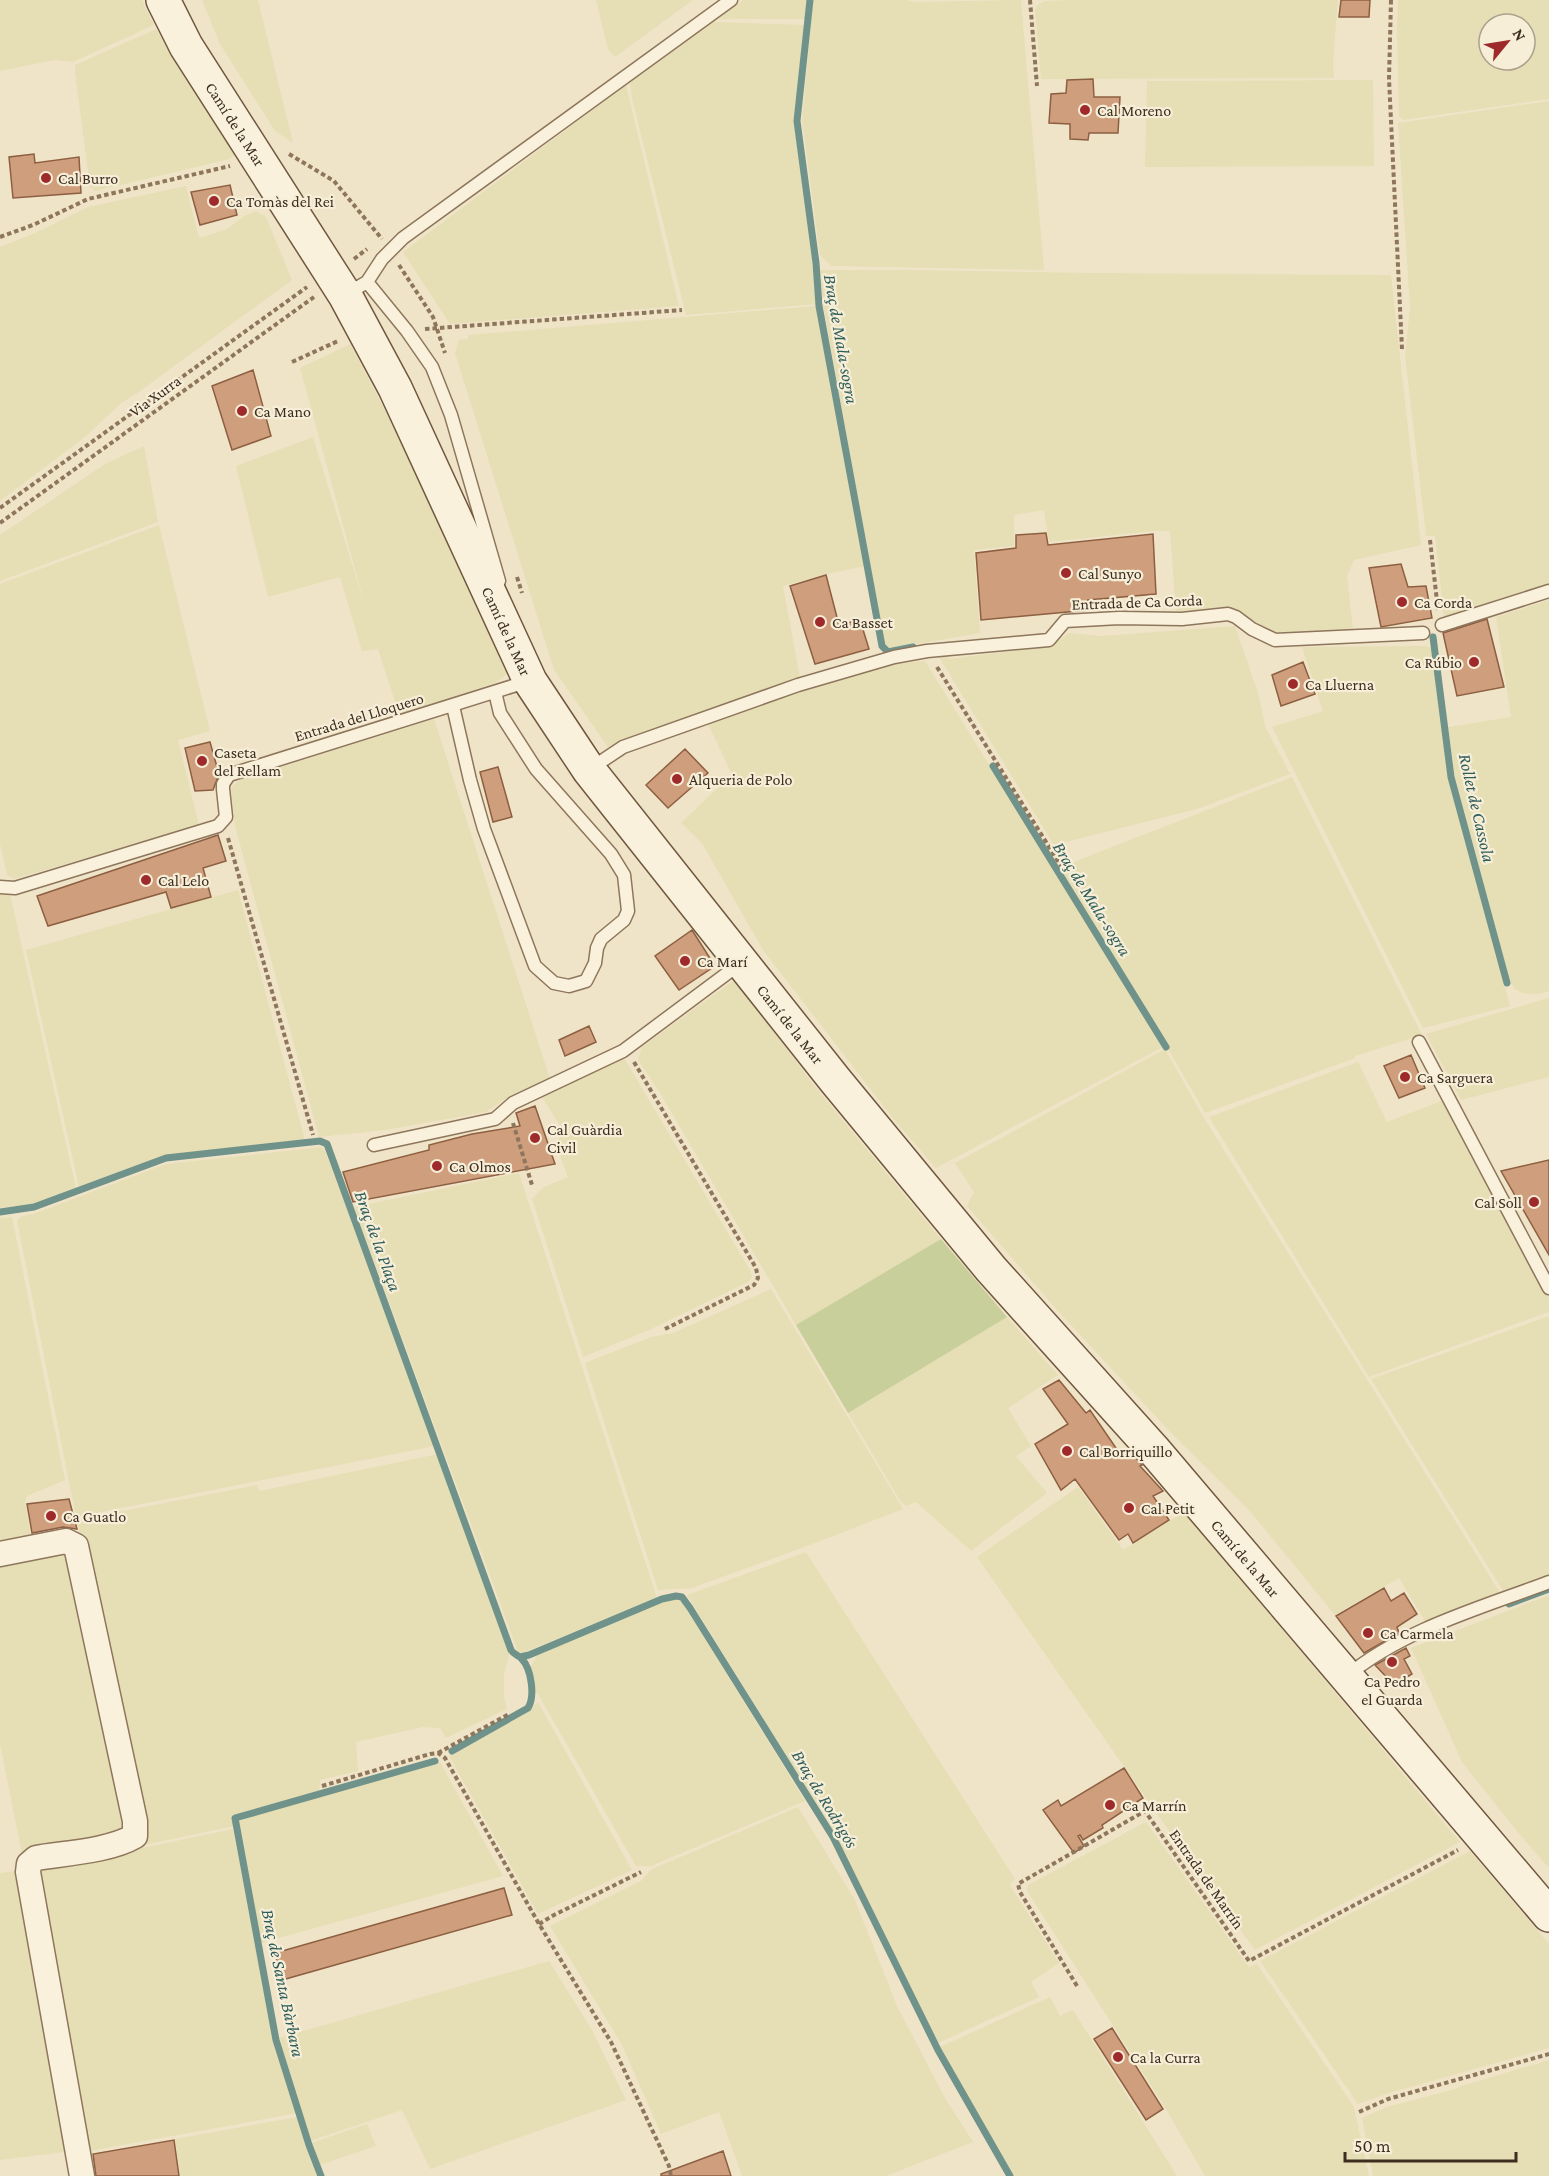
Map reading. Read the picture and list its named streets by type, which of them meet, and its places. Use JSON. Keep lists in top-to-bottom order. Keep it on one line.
{"streets":{"main road":["Camí de la Mar"],"lane":["Entrada de Ca Corda","Entrada del Lloquero"],"path":["Via Xurra","Entrada de Marrín"]},"crossings":[["Camí de la Mar","Via Xurra"],["Camí de la Mar","Entrada de Ca Corda"],["Camí de la Mar","Entrada del Lloquero"],["Camí de la Mar","Entrada de Marrín"]],"water":["Braç de Mala-sogra","Rollet de Cassola","Braç de la Plaça","Braç de Rodrigós","Braç de Santa Bàrbara"],"places":["Cal Moreno","Cal Burro","Ca Tomàs del Rei","Ca Mano","Cal Sunyo","Ca Corda","Ca Basset","Ca Rúbio","Ca Lluerna","Caseta del Rellam","Alqueria de Polo","Cal Lelo","Ca Marí","Ca Sarguera","Cal Guàrdia Civil","Ca Olmos","Cal Soll","Cal Borriquillo","Cal Petit","Ca Guatlo","Ca Carmela","Ca Pedro el Guarda","Ca Marrín","Ca la Curra"],"scale_bar":"50 m","north":"top right"}
